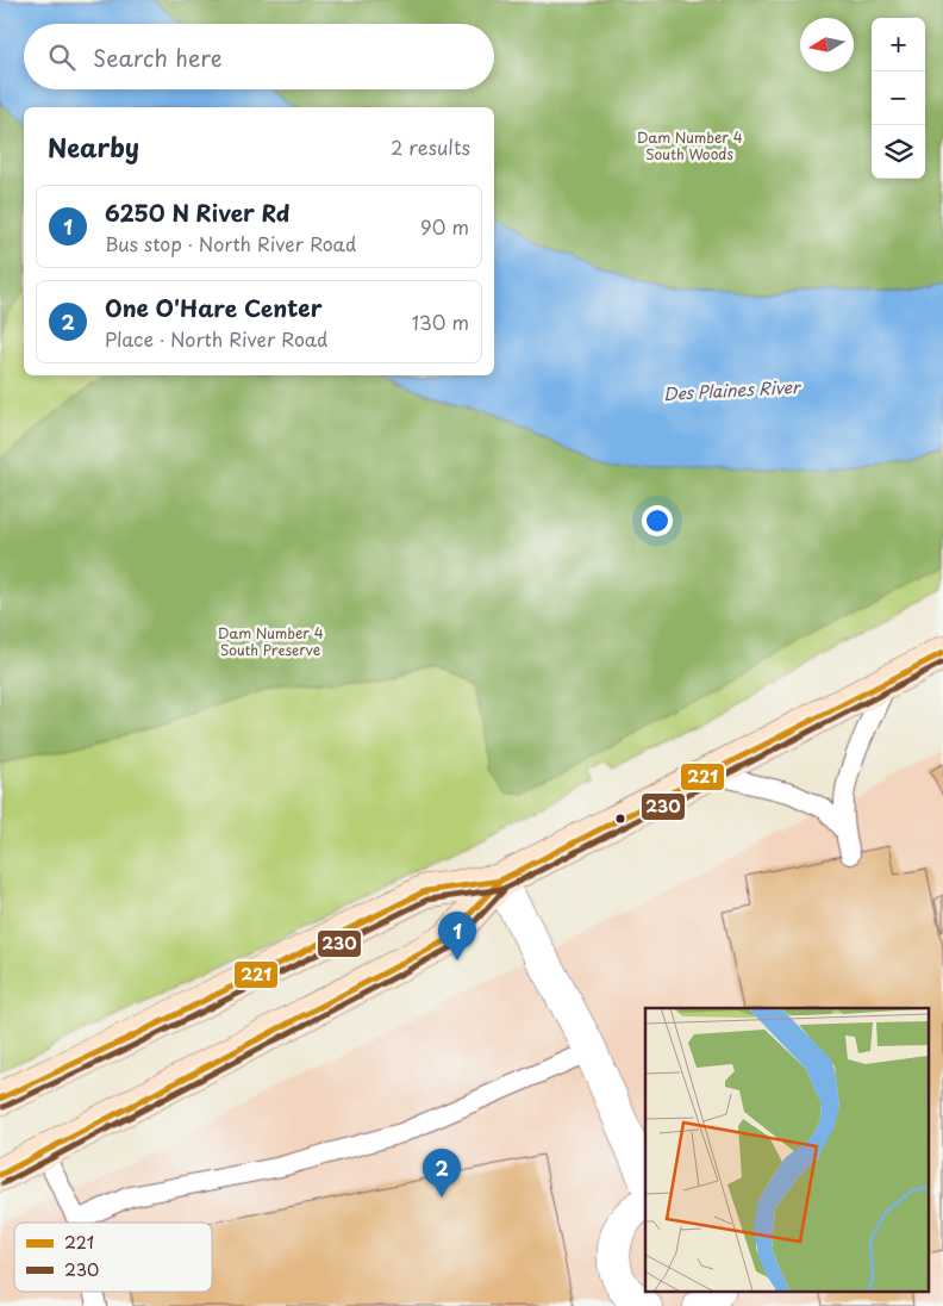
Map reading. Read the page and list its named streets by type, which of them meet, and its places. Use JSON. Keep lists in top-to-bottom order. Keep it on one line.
{"water":["Des Plaines River"],"parks":["Dam Number 4 South Woods","Dam Number 4 South Preserve"],"lines":["transit line 221","transit line 230"],"legend":["221","230"],"north":"left","page":{"map_buttons":["+","−"],"search":"Search here","heading":["Nearby","2 results"],"list":[{"mark":"1","name":"6250 N River Rd","note":"Bus stop · North River Road","value":"90 m"},{"mark":"2","name":"One O'Hare Center","note":"Place · North River Road","value":"130 m"}],"pins":["1","2"]}}
